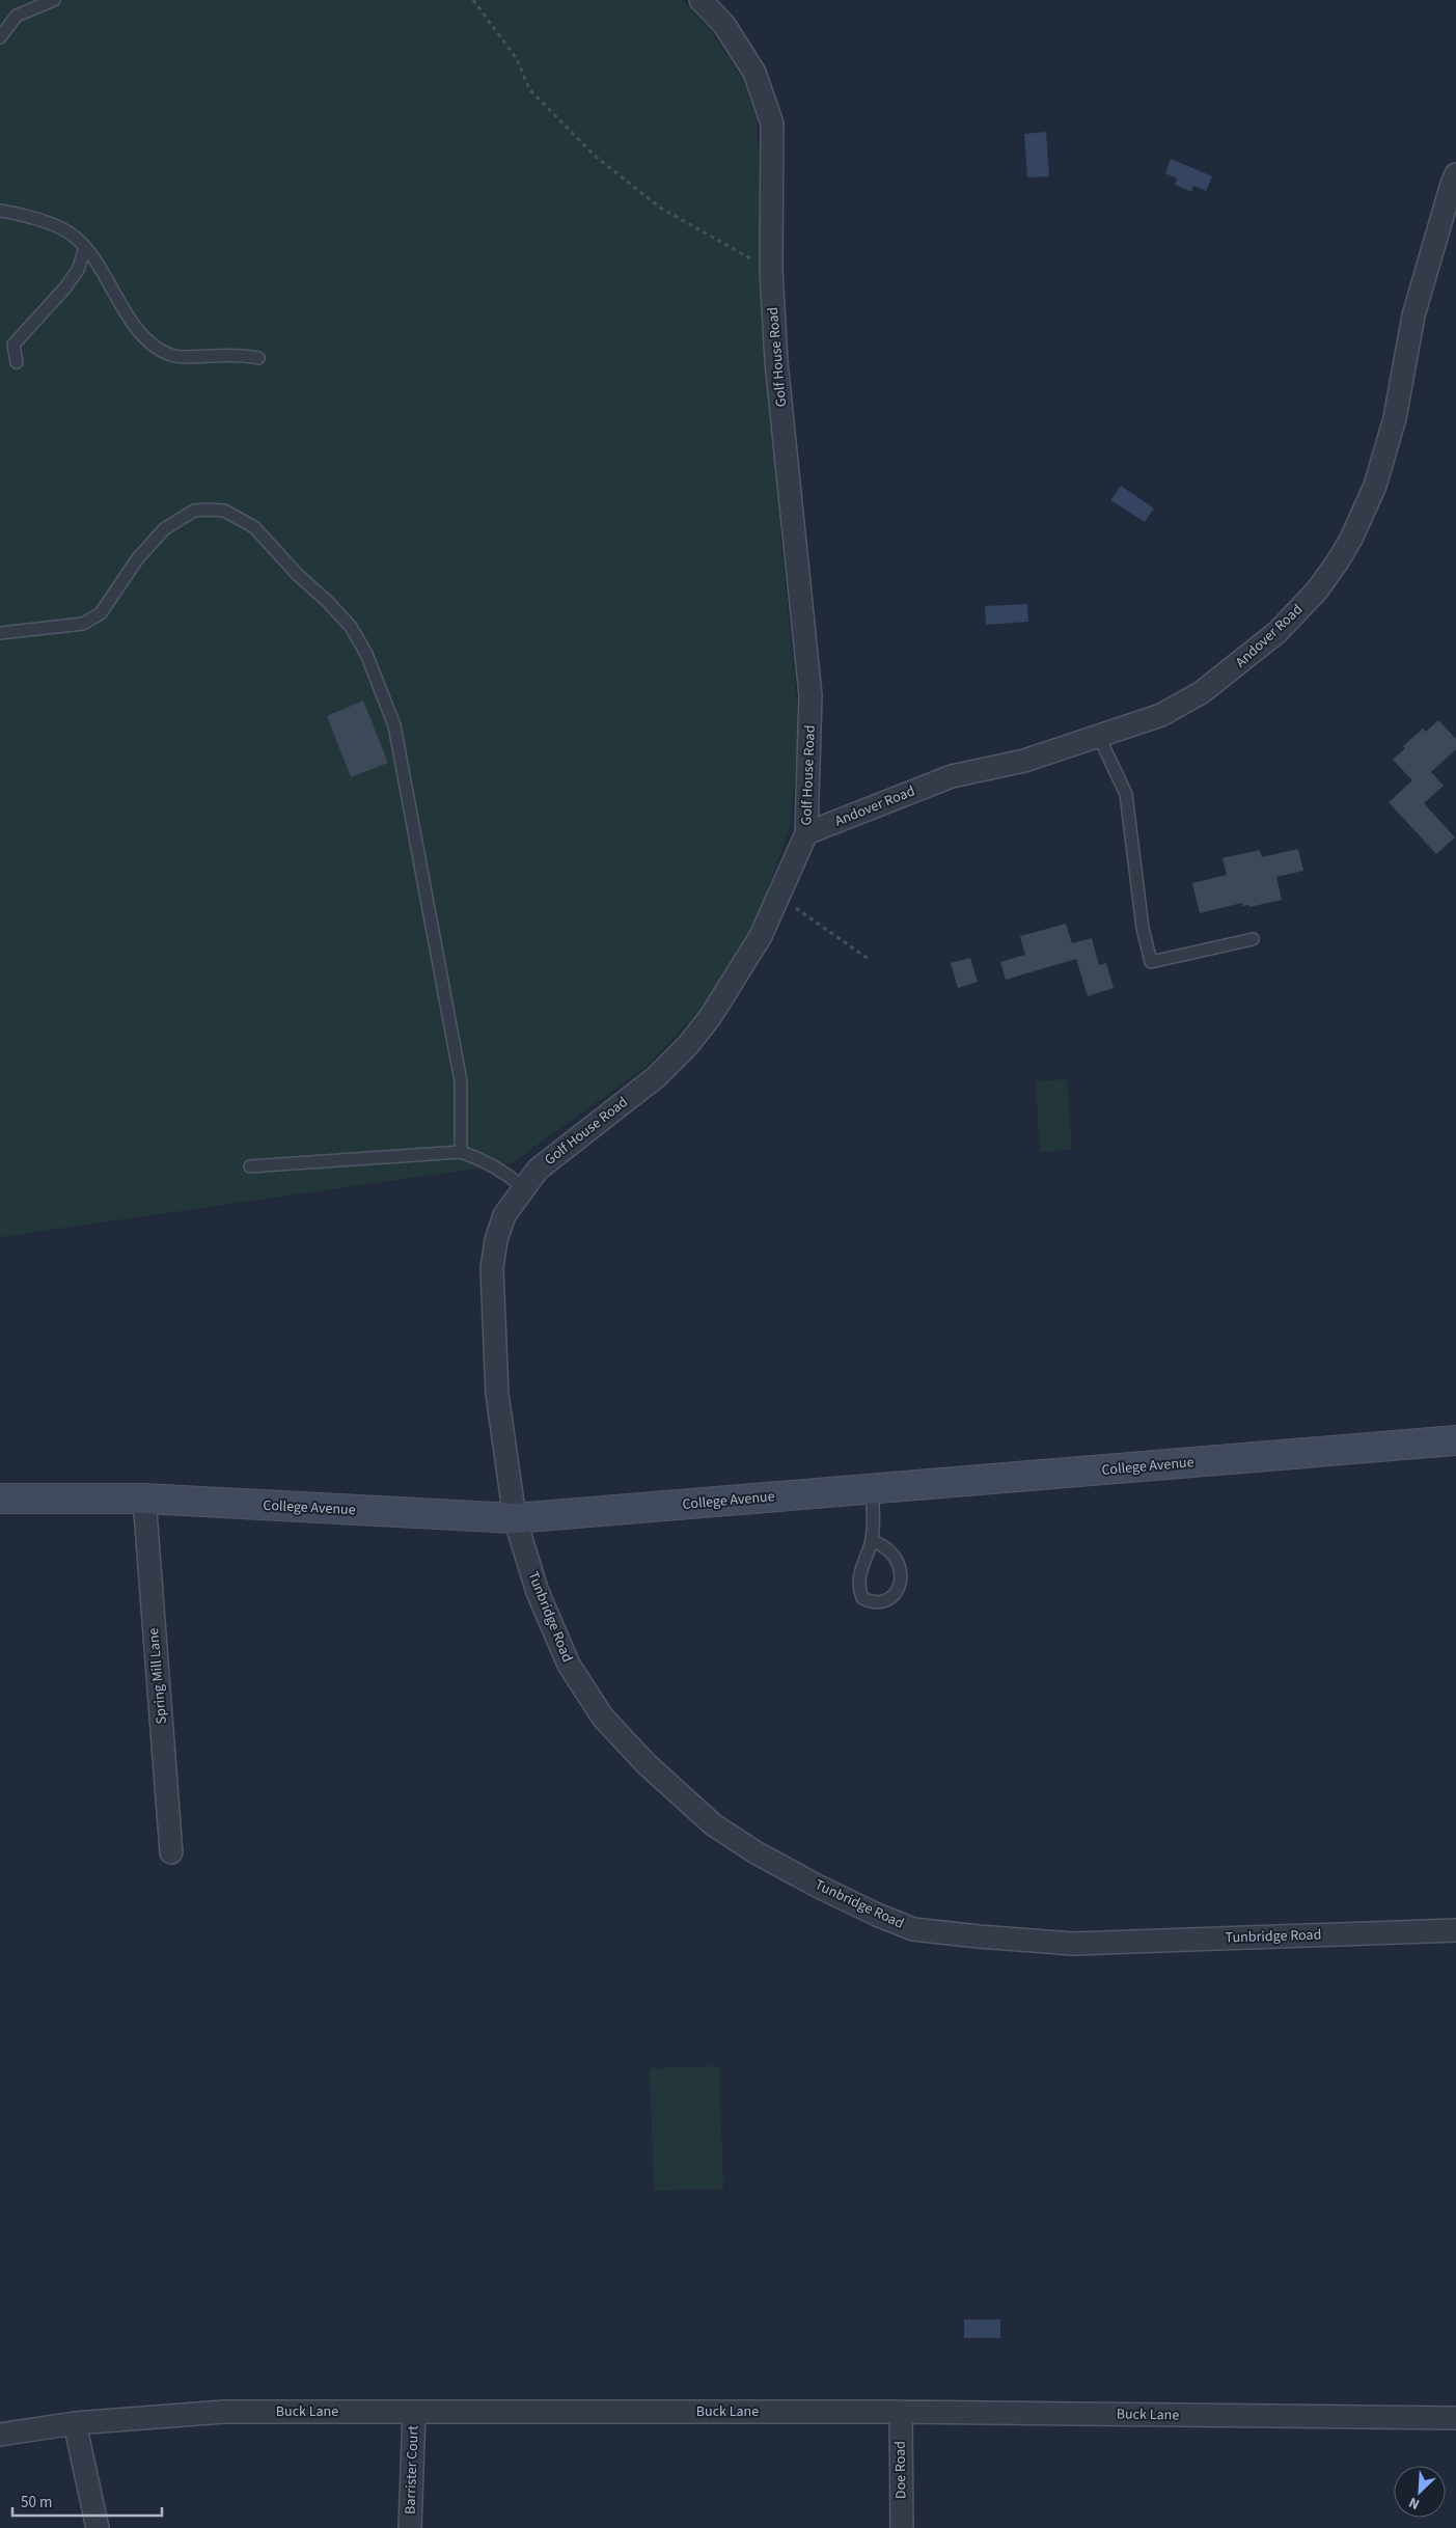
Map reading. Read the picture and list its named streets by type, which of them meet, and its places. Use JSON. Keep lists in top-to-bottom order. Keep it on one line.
{"streets":{"main road":["College Avenue"],"street":["Golf House Road","Andover Road","Tunbridge Road","Spring Mill Lane","Buck Lane","Barrister Court","Doe Road"]},"crossings":[["Golf House Road","Andover Road"],["Golf House Road","College Avenue"],["Golf House Road","Tunbridge Road"],["College Avenue","Tunbridge Road"],["College Avenue","Spring Mill Lane"],["Buck Lane","Barrister Court"],["Buck Lane","Doe Road"]],"scale_bar":"50 m","north":"bottom left"}
